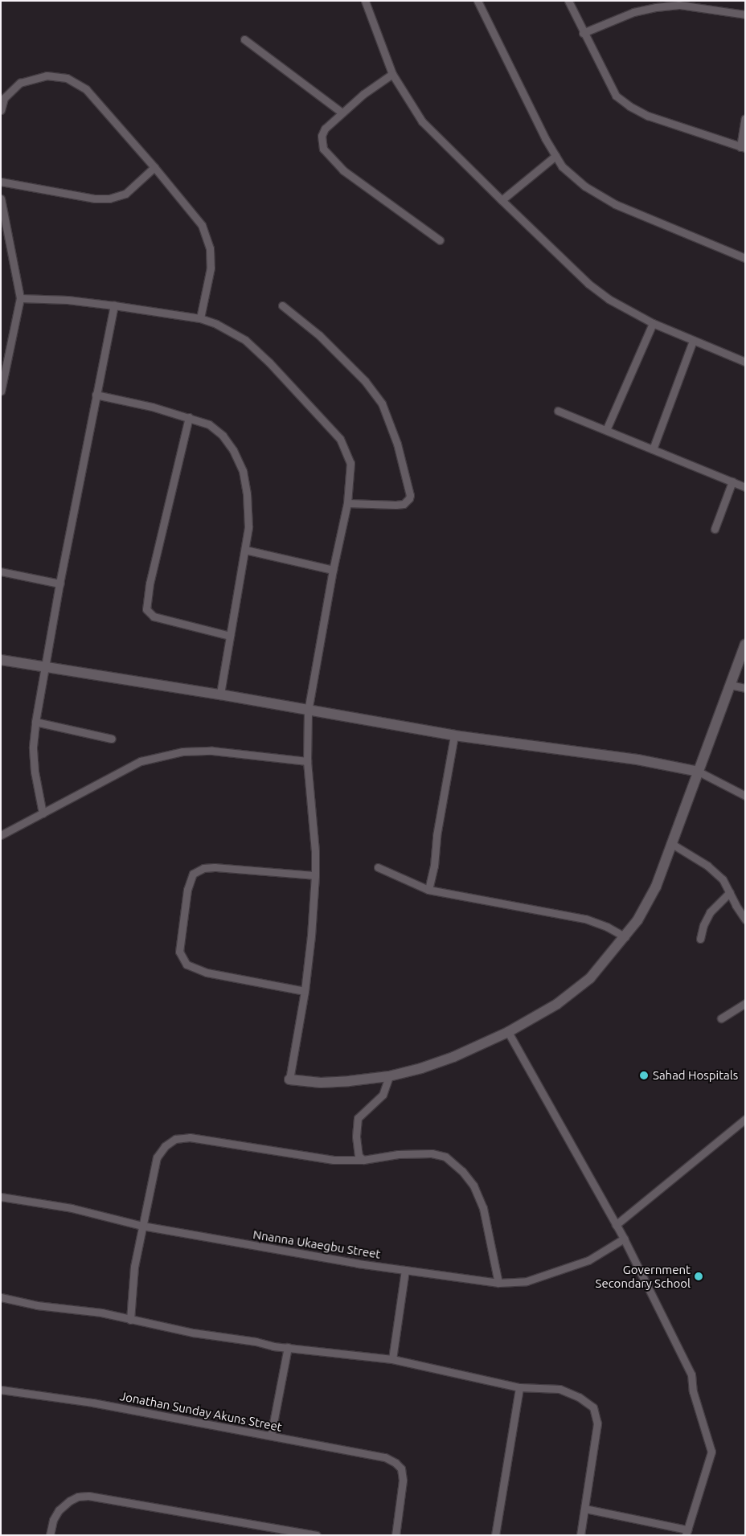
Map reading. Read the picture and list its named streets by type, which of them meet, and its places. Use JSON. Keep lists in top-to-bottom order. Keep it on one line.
{"streets":{"street":["Nnanna Ukaegbu Street","Jonathan Sunday Akuns Street"]},"places":["Sahad Hospitals","Government Secondary School"]}
